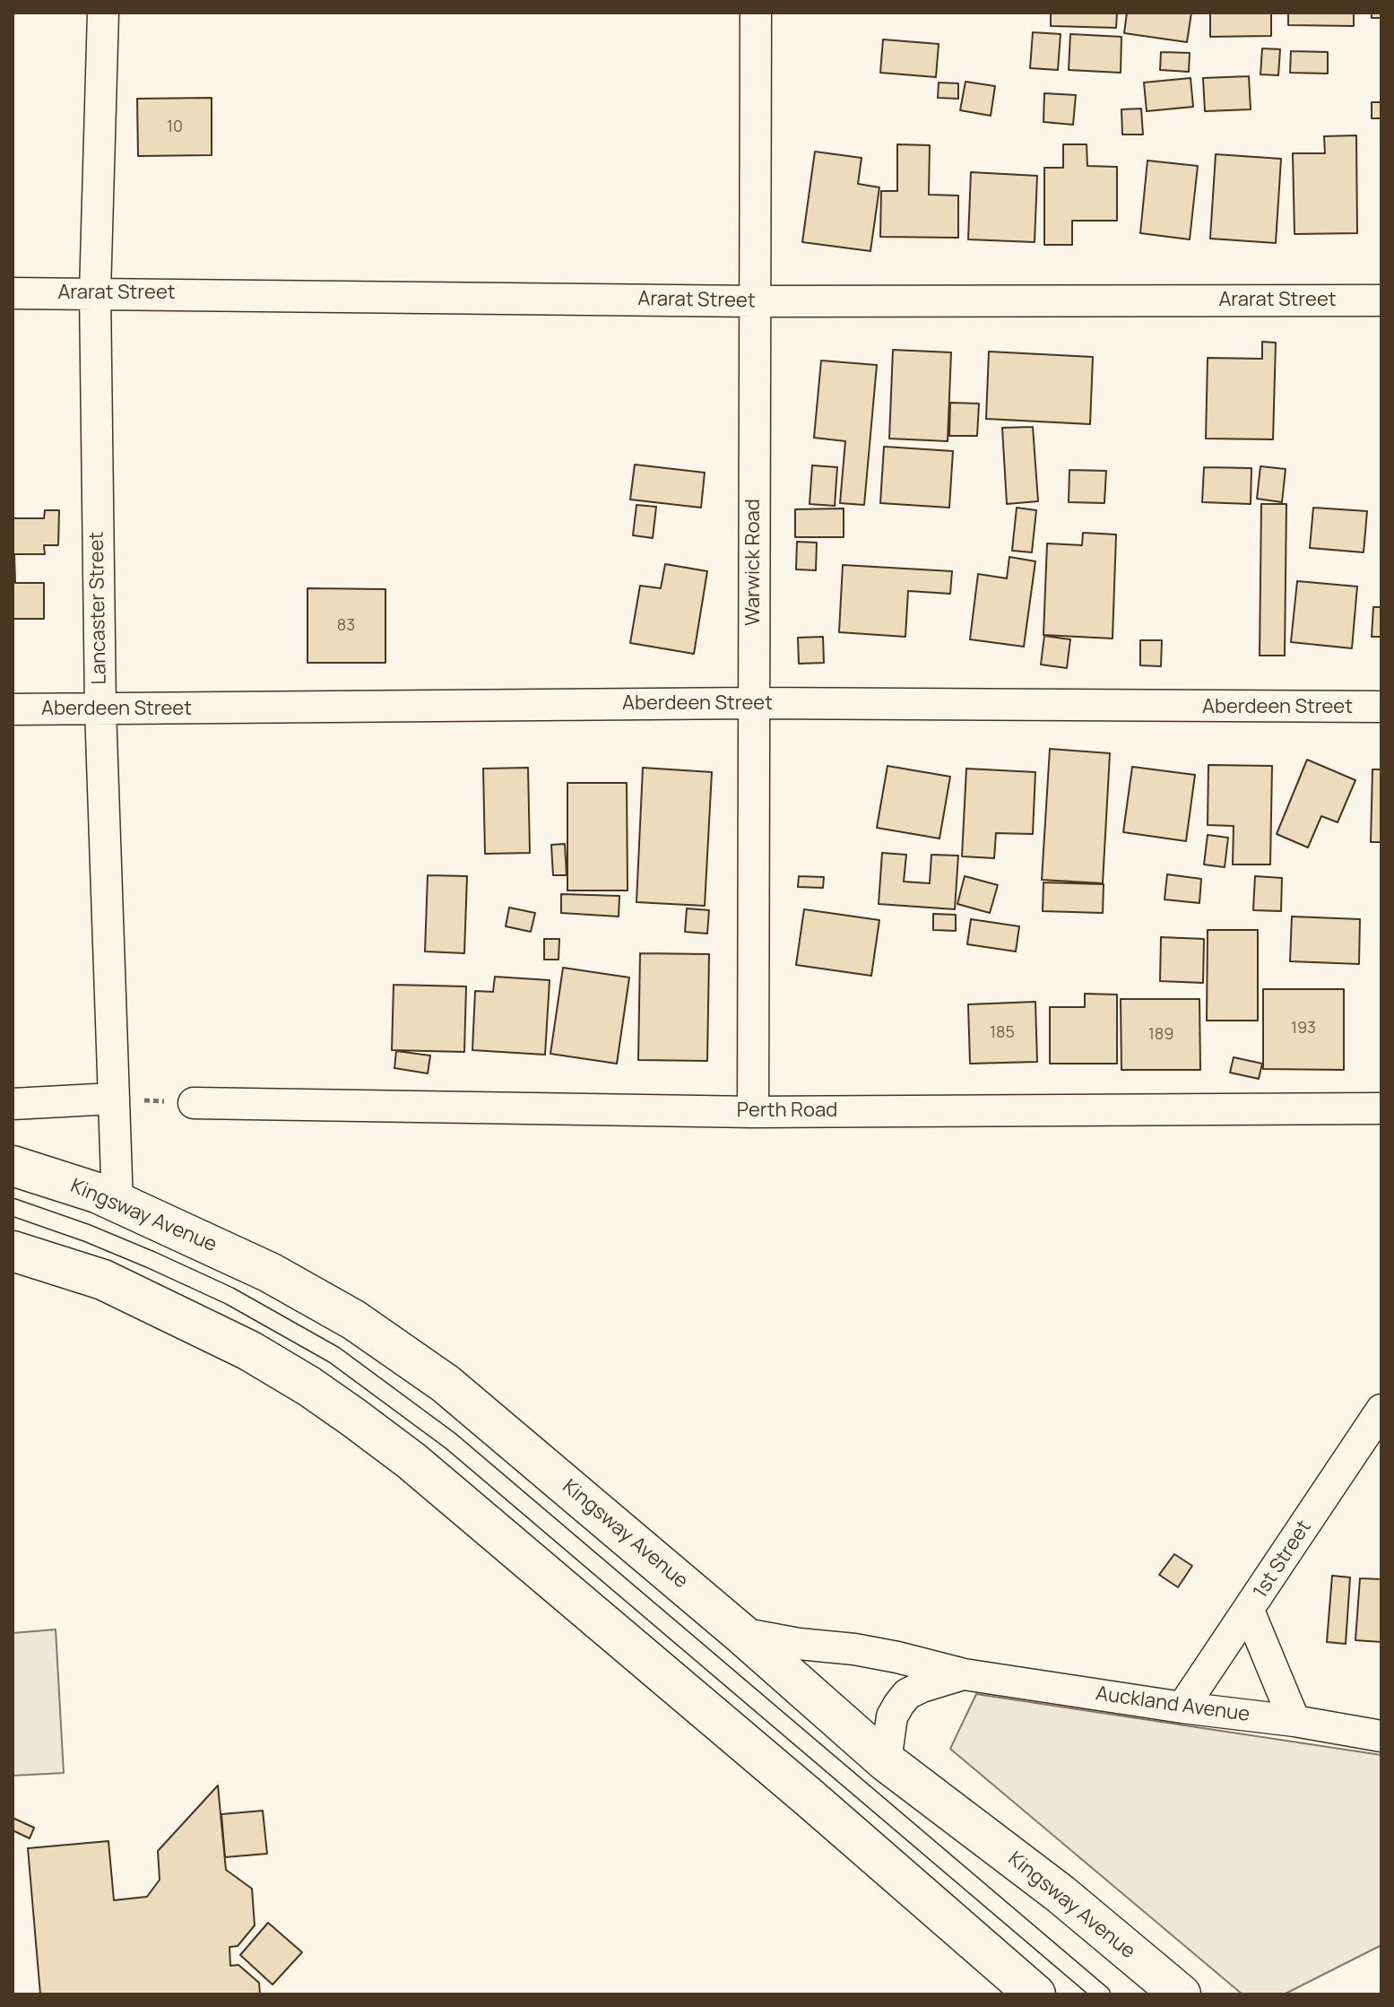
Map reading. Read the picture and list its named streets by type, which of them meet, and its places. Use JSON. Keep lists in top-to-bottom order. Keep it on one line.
{"streets":{"main road":["Kingsway Avenue"],"street":["Ararat Street","Warwick Road","Lancaster Street","Aberdeen Street","Perth Road","1st Street","Auckland Avenue"]},"crossings":[["Ararat Street","Warwick Road"],["Ararat Street","Lancaster Street"],["Warwick Road","Aberdeen Street"],["Warwick Road","Perth Road"],["Lancaster Street","Aberdeen Street"],["Lancaster Street","Kingsway Avenue"],["Kingsway Avenue","Auckland Avenue"],["1st Street","Auckland Avenue"]],"house_numbers":["10","83","193","185","189"]}
